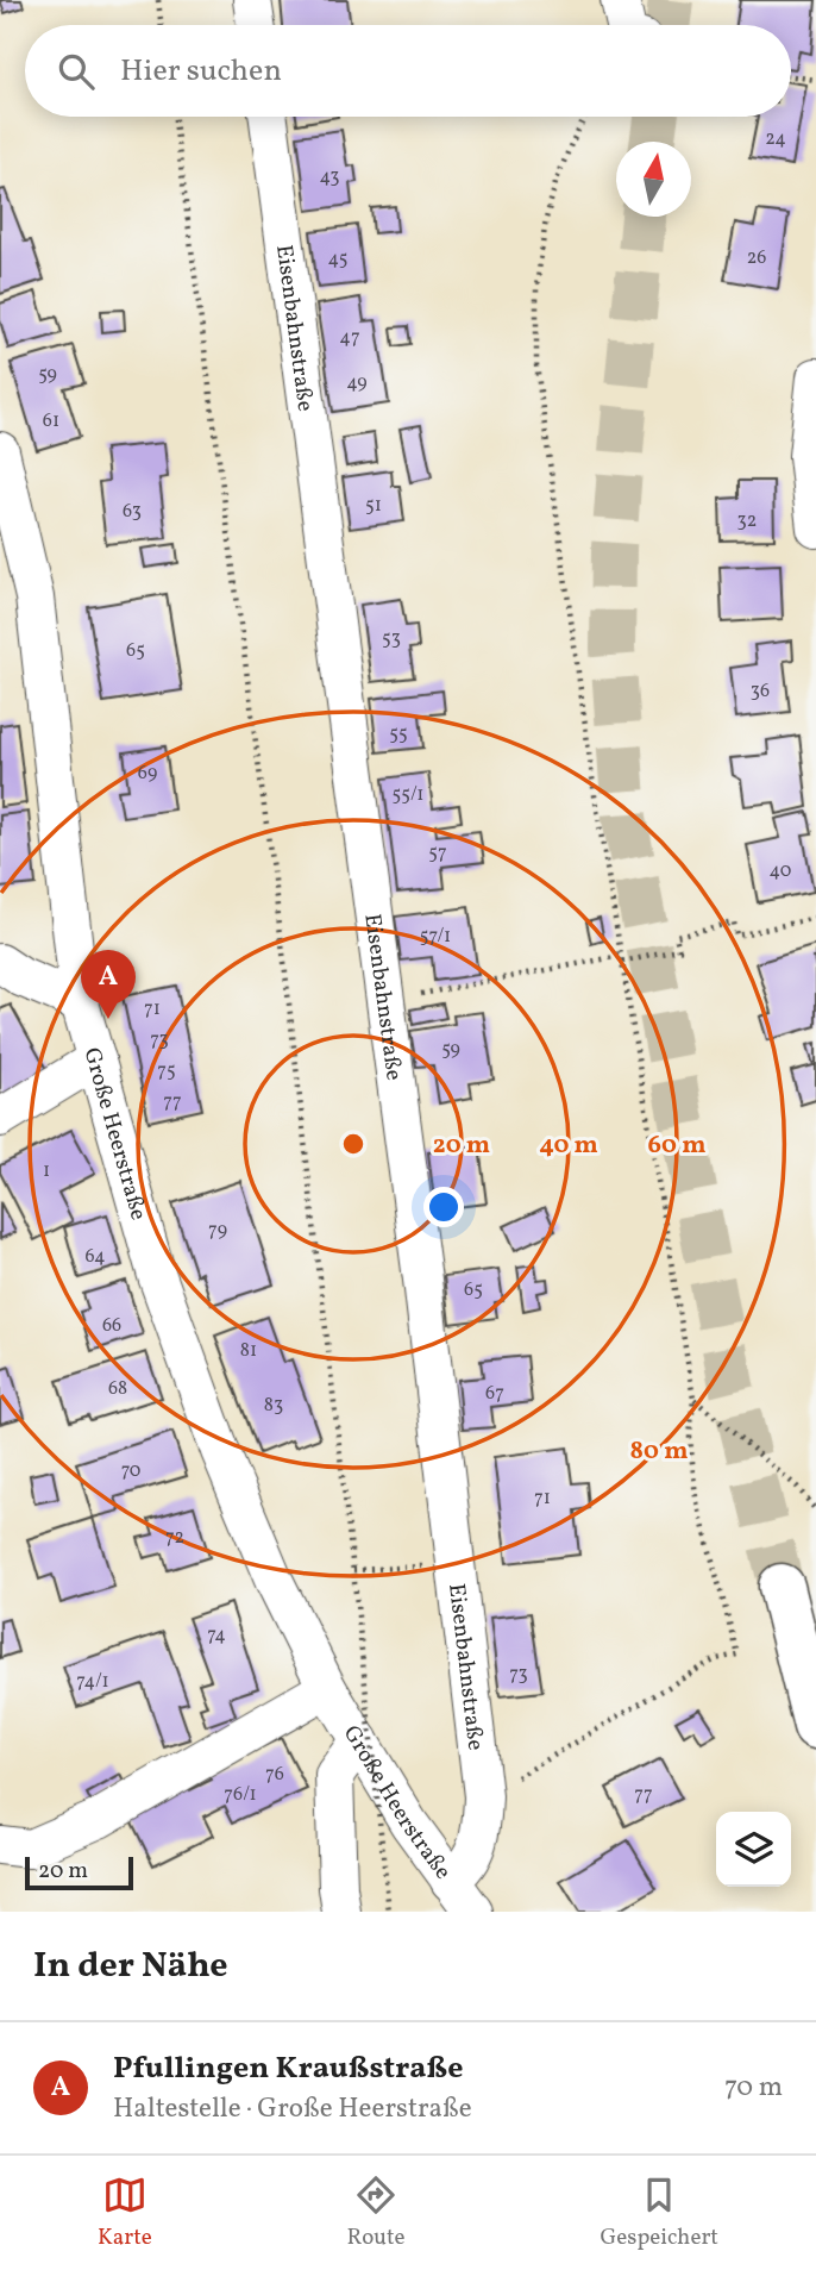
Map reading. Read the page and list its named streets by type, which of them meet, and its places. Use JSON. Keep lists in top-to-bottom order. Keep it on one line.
{"streets":{"street":["Eisenbahnstraße","Große Heerstraße"]},"crossings":[["Eisenbahnstraße","Große Heerstraße"]],"house_numbers":["24","43","26","45","47","59","49","61","51","63","32","53","65","36","55","69","55/1","57","40","57/1","71","73","59","75","77","1","79","64","65","66","81","68","67","83","70","71","72","74","73","74/1","76","76/1","77"],"scale_bar":"20 m","north":"top","page":{"search":"Hier suchen","pins":"A","scale":"20 m","heading":"In der Nähe","list":[{"mark":"A","name":"Pfullingen Kraußstraße","note":"Haltestelle · Große Heerstraße","value":"70 m"}],"nav":["Karte","Route","Gespeichert"]},"rings":["20 m","40 m","60 m","80 m"]}
